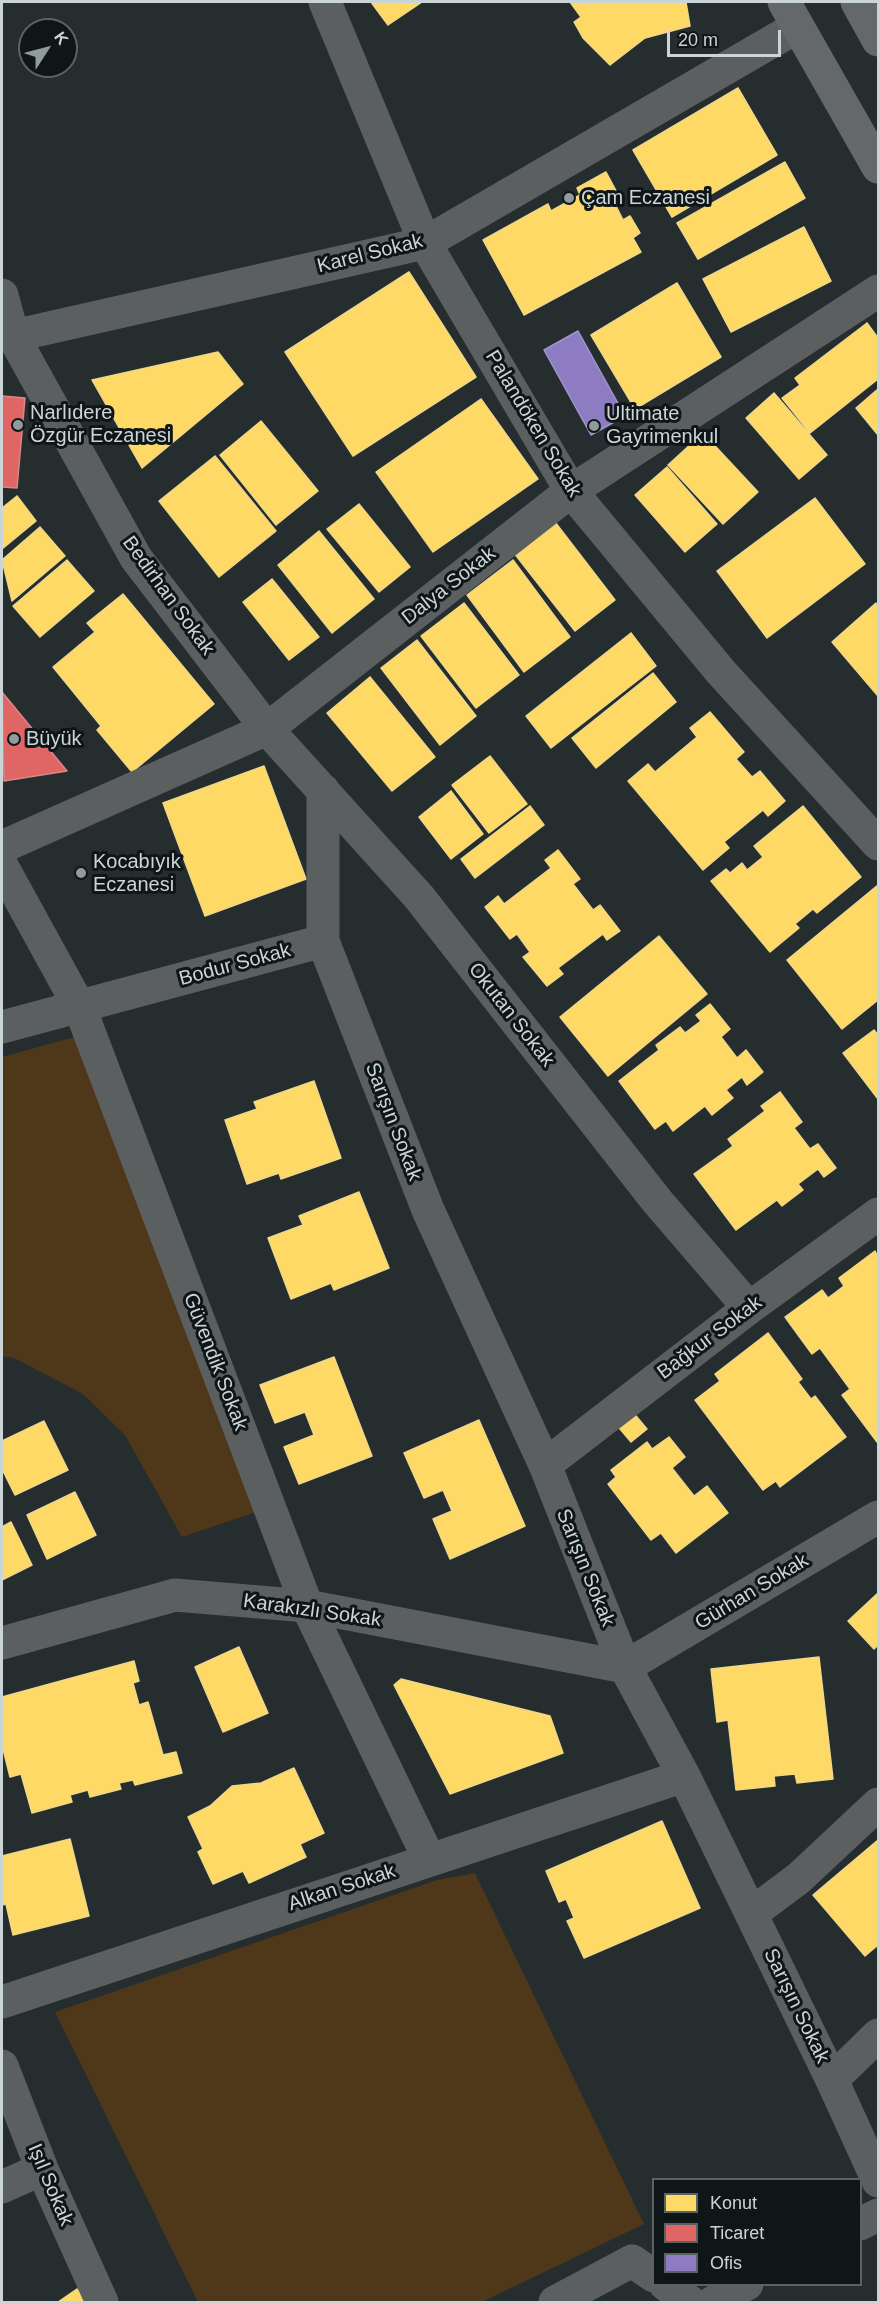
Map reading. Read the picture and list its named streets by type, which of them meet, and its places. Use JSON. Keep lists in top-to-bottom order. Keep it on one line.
{"streets":{"street":["Karel Sokak","Palandöken Sokak","Dalya Sokak","Bedirhan Sokak","Bodur Sokak","Okutan Sokak","Sarışın Sokak","Bağkur Sokak","Güvendik Sokak","Gürhan Sokak","Karakızlı Sokak","Alkan Sokak","Işıl Sokak"]},"crossings":[["Karel Sokak","Palandöken Sokak"],["Karel Sokak","Bedirhan Sokak"],["Palandöken Sokak","Dalya Sokak"],["Dalya Sokak","Bedirhan Sokak"],["Dalya Sokak","Okutan Sokak"],["Bedirhan Sokak","Okutan Sokak"],["Bodur Sokak","Sarışın Sokak"],["Bodur Sokak","Güvendik Sokak"],["Okutan Sokak","Bağkur Sokak"],["Sarışın Sokak","Bağkur Sokak"],["Sarışın Sokak","Gürhan Sokak"],["Sarışın Sokak","Karakızlı Sokak"],["Sarışın Sokak","Alkan Sokak"],["Güvendik Sokak","Karakızlı Sokak"],["Güvendik Sokak","Alkan Sokak"],["Gürhan Sokak","Karakızlı Sokak"]],"places":["Çam Eczanesi","Narlıdere Özgür Eczanesi","Ultimate Gayrimenkul","Büyük","Kocabıyık Eczanesi"],"legend":["Konut","Ticaret","Ofis"],"scale_bar":"20 m","north":"top right"}
